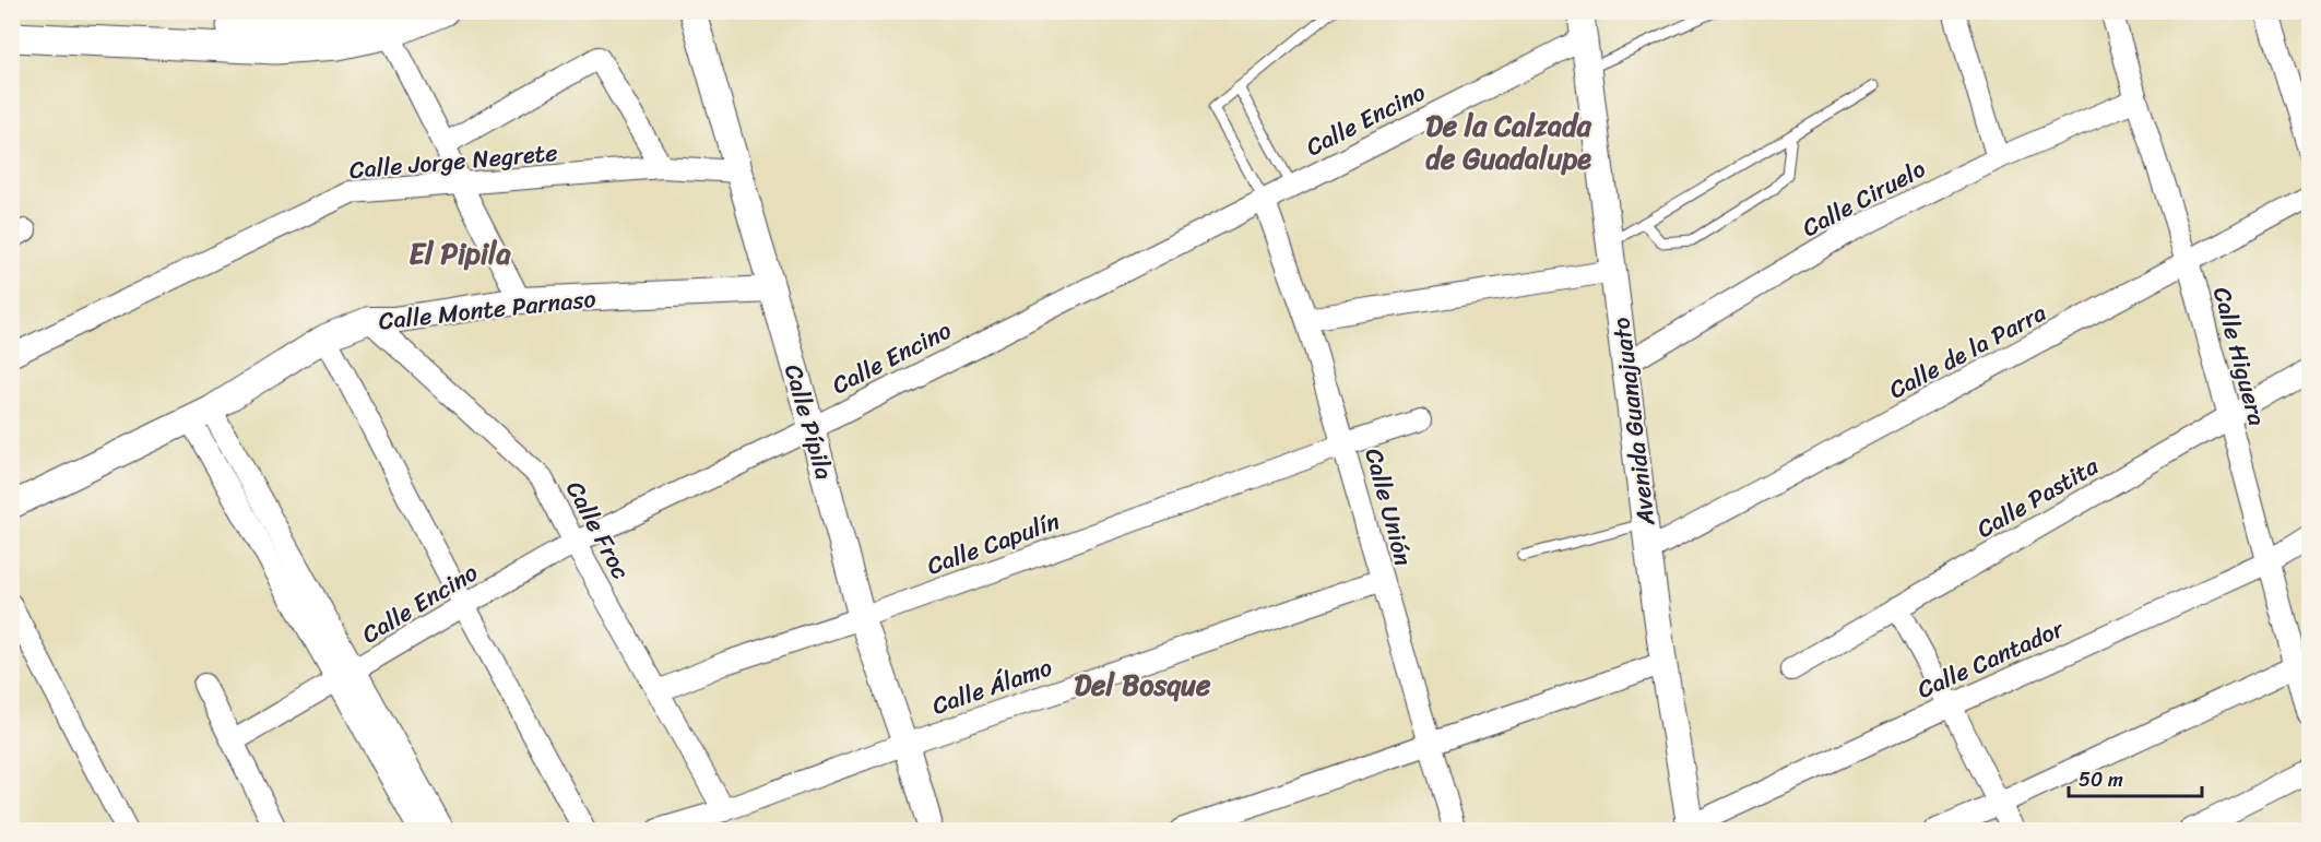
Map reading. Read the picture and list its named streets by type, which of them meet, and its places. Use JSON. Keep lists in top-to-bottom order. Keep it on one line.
{"streets":{"street":["Calle Encino","Calle Jorge Negrete","Calle Ciruelo","Calle Monte Parnaso","Calle de la Parra","Calle Higuera","Calle Pípila","Avenida Guanajuato","Calle Pastita","Calle Unión","Calle Froc","Calle Capulín","Calle Cantador","Calle Álamo"]},"crossings":[["Calle Encino","Calle Pípila"],["Calle Encino","Avenida Guanajuato"],["Calle Encino","Calle Unión"],["Calle Encino","Calle Froc"],["Calle Jorge Negrete","Calle Pípila"],["Calle Ciruelo","Calle Higuera"],["Calle Ciruelo","Avenida Guanajuato"],["Calle Monte Parnaso","Calle Pípila"],["Calle Monte Parnaso","Calle Froc"],["Calle de la Parra","Calle Higuera"],["Calle de la Parra","Avenida Guanajuato"],["Calle Higuera","Calle Pastita"],["Calle Higuera","Calle Cantador"],["Calle Pípila","Calle Capulín"],["Calle Pípila","Calle Álamo"],["Avenida Guanajuato","Calle Cantador"],["Calle Unión","Calle Capulín"],["Calle Unión","Calle Álamo"],["Calle Froc","Calle Capulín"],["Calle Froc","Calle Álamo"]],"districts":["De la Calzada de Guadalupe","El Pipila","Del Bosque"],"scale_bar":"50 m"}
